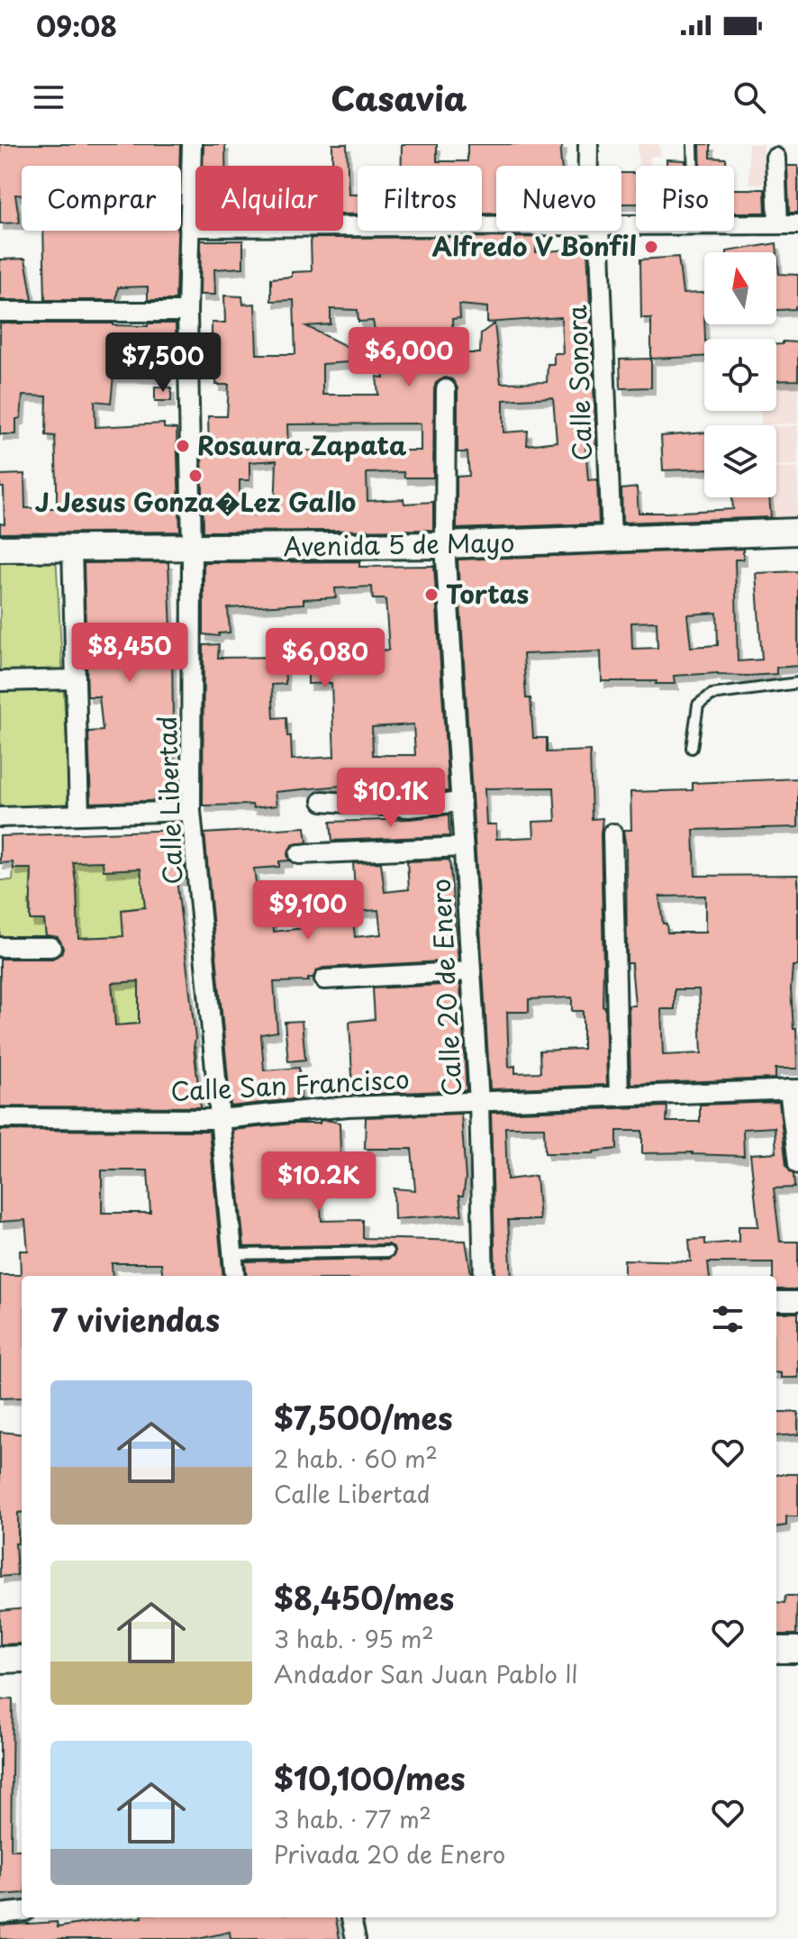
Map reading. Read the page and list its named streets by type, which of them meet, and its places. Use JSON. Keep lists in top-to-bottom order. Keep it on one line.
{"streets":{"main road":["Avenida 5 de Mayo"],"street":["Calle Sonora","Calle Libertad","Calle 20 de Enero","Calle San Francisco"]},"crossings":[["Calle Sonora","Avenida 5 de Mayo"],["Avenida 5 de Mayo","Calle Libertad"],["Avenida 5 de Mayo","Calle 20 de Enero"],["Calle Libertad","Calle San Francisco"],["Calle 20 de Enero","Calle San Francisco"]],"places":["Alfredo V Bonfil","Rosaura Zapata","J Jesus Gonza�Lez Gallo","Tortas"],"north":"top","page":{"status":"09:08","header":"Casavia","chip":["Comprar","Alquilar","Filtros","Nuevo","Piso"],"price":["$6,000","$7,500","$8,450","$6,080","$10.1K","$9,100","$10.2K"],"heading":"7 viviendas","list":[{"name":"$7,500/mes","note":"2 hab. · 60 m² · Calle Libertad"},{"name":"$8,450/mes","note":"3 hab. · 95 m² · Andador San Juan Pablo ll"},{"name":"$10,100/mes","note":"3 hab. · 77 m² · Privada 20 de Enero"}]}}
